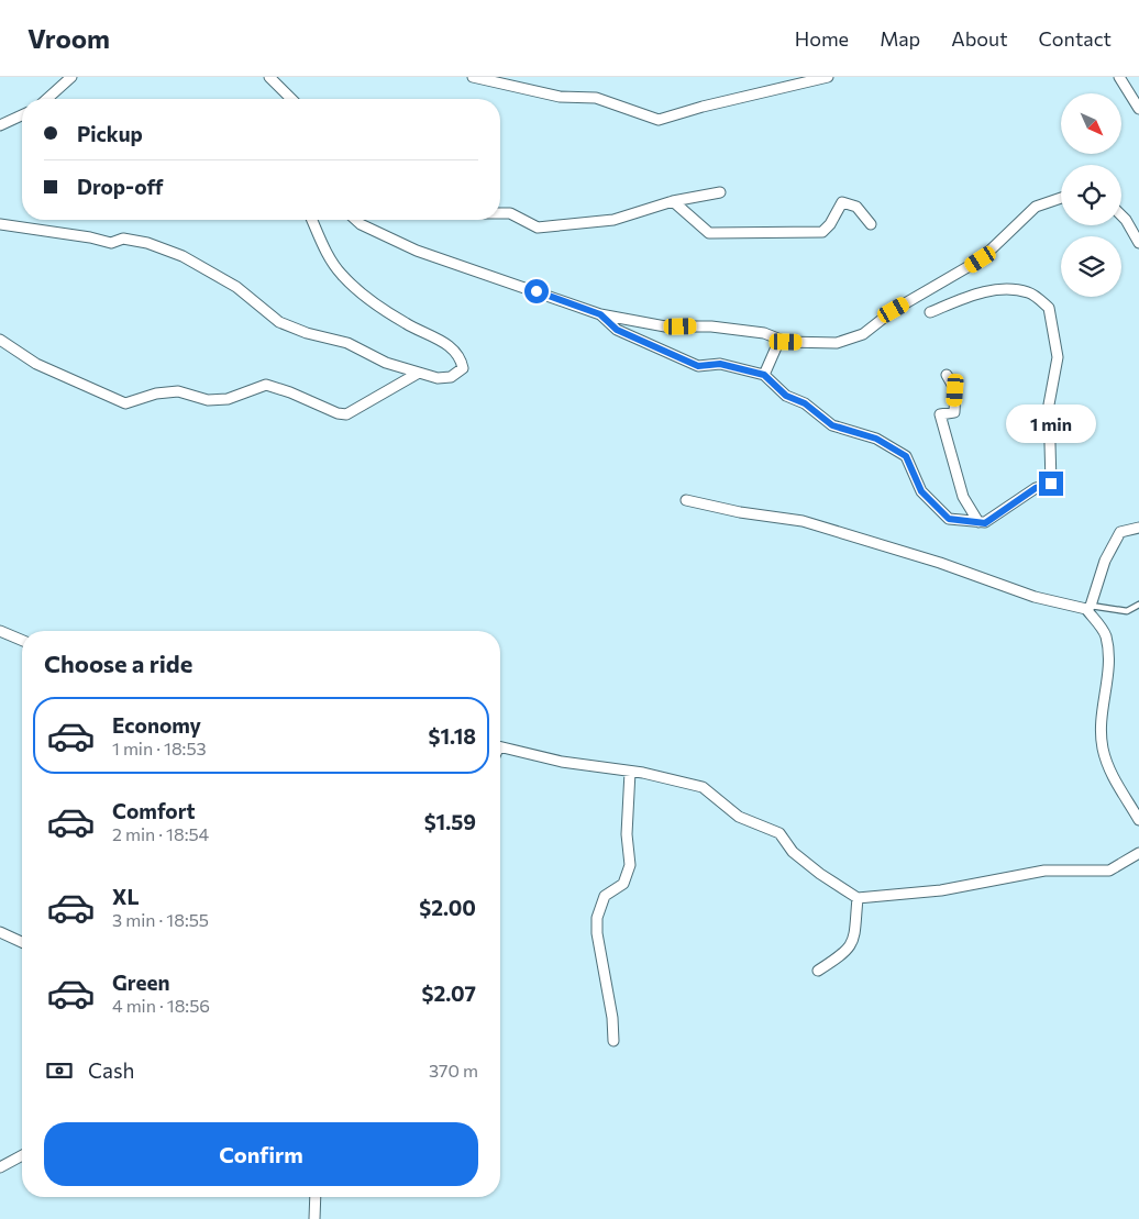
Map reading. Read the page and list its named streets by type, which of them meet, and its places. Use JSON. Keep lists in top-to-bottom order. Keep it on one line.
{"north":"bottom right","page":{"header":"Vroom","nav":["Home","Map","About","Contact"],"banner":["Pickup","Drop-off"],"bubble":"1 min","heading":"Choose a ride","list":[{"name":"Economy","note":"1 min · 18:53","value":"$1.18"},{"name":"Comfort","note":"2 min · 18:54","value":"$1.59"},{"name":"XL","note":"3 min · 18:55","value":"$2.00"},{"name":"Green","note":"4 min · 18:56","value":"$2.07"}],"pay":["Cash","370 m"],"buttons":"Confirm"}}
